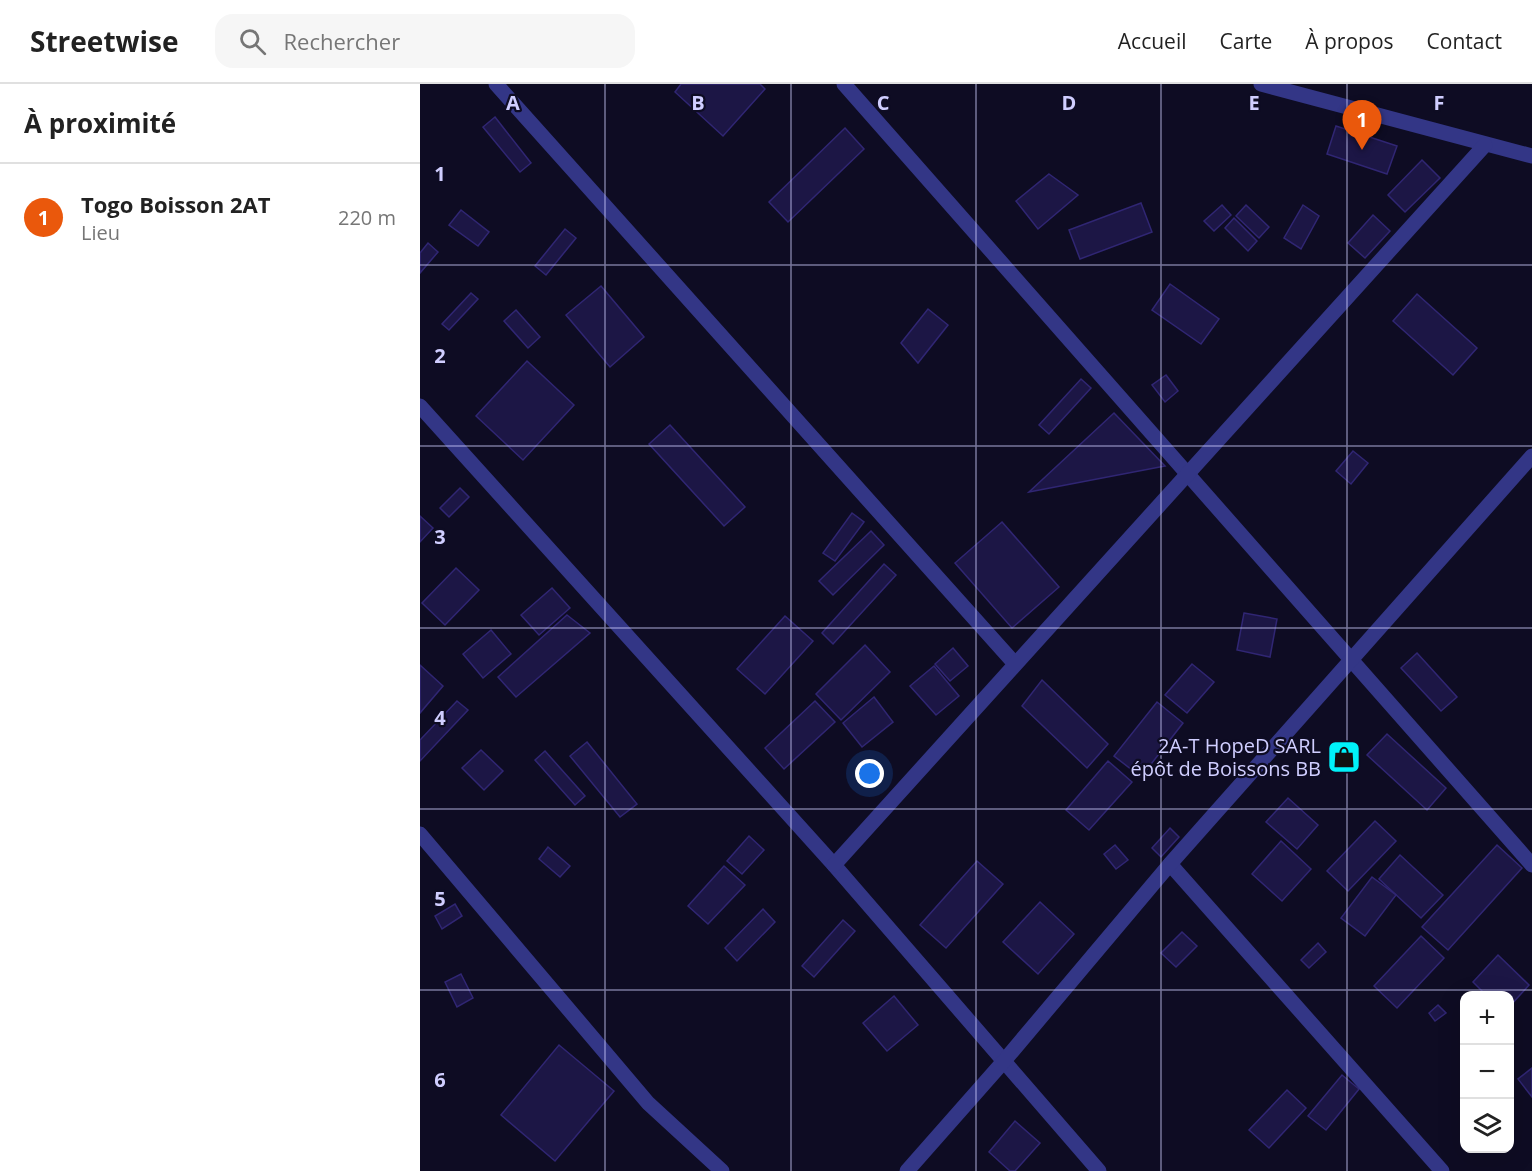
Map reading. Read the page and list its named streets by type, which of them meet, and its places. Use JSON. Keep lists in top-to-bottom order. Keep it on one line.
{"places":{"shop":["2A-T HopeD SARL épôt de Boissons BB"]},"page":{"header":"Streetwise","search":"Rechercher","nav":["Accueil","Carte","À propos","Contact"],"heading":"À proximité","pins":"1","list":[{"mark":"1","name":"Togo Boisson 2AT","note":"Lieu","value":"220 m"}],"map_buttons":["+","−"]},"grid":{"columns":["A","B","C","D","E","F"],"rows":["1","2","3","4","5","6"]}}
